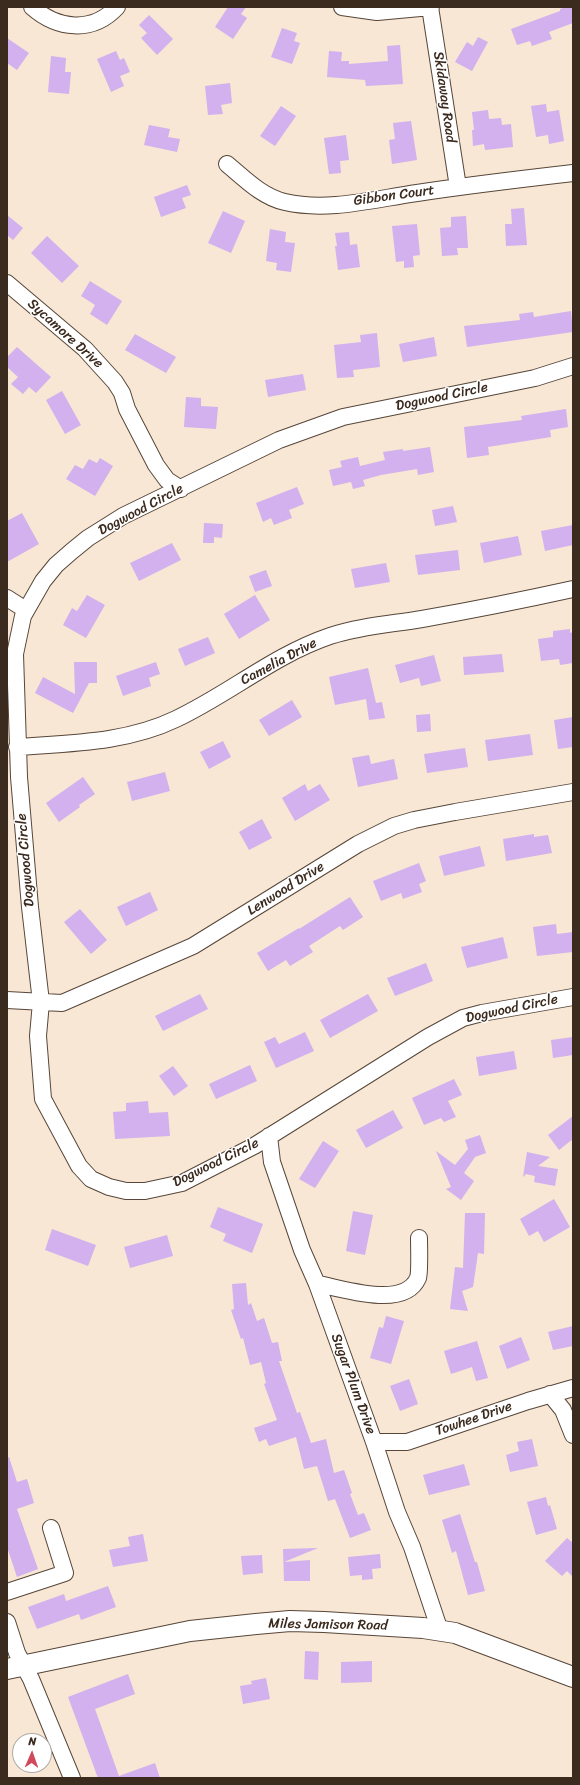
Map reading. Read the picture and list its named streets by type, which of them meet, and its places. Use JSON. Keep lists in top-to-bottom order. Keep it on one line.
{"streets":{"main road":["Miles Jamison Road"],"street":["Skidaway Road","Gibbon Court","Sycamore Drive","Dogwood Circle","Camelia Drive","Lenwood Drive","Sugar Plum Drive","Towhee Drive"]},"crossings":[["Skidaway Road","Gibbon Court"],["Sycamore Drive","Dogwood Circle"],["Dogwood Circle","Camelia Drive"],["Dogwood Circle","Lenwood Drive"],["Dogwood Circle","Sugar Plum Drive"],["Sugar Plum Drive","Towhee Drive"],["Sugar Plum Drive","Miles Jamison Road"]],"north":"top"}
